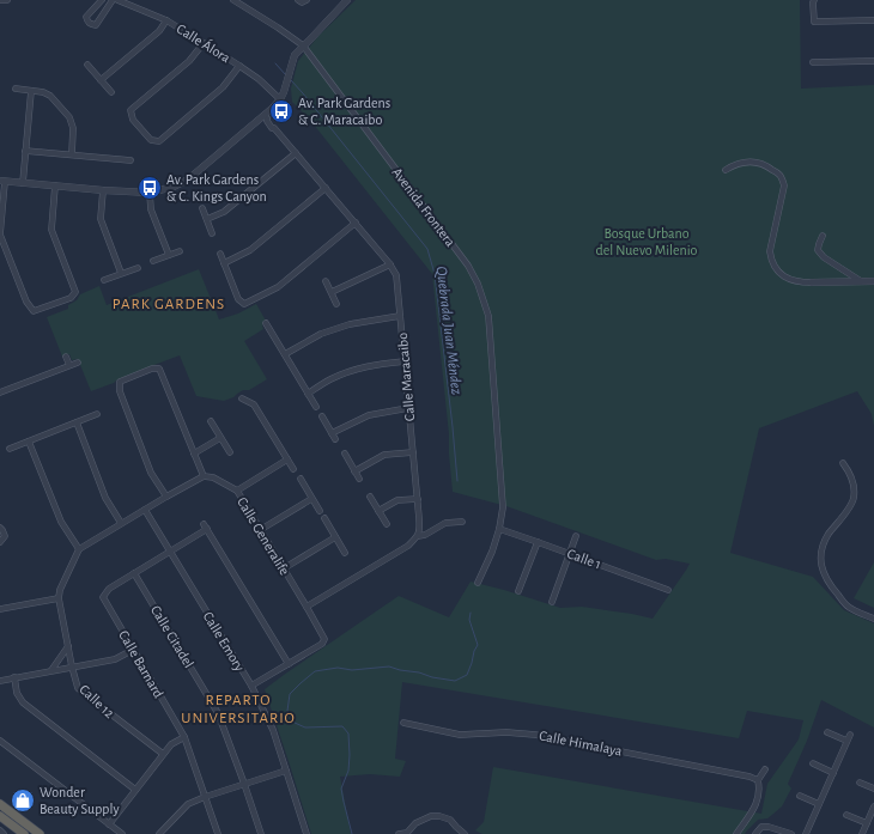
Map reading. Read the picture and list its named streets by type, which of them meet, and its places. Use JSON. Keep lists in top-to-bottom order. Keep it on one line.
{"streets":{"street":["Calle Álora","Avenida Frontera","Calle Maracaibo","Calle Generalife","Calle 1","Calle Citadel","Calle Emory","Calle Barnard","Calle 12","Calle Himalaya"]},"crossings":[["Avenida Frontera","Calle 1"],["Calle Citadel","Calle Barnard"]],"districts":["PARK GARDENS","REPARTO UNIVERSITARIO"],"water":["Quebrada Juan Méndez"],"parks":["Bosque Urbano del Nuevo Milenio"],"places":{"bus stop":["Av. Park Gardens & C. Maracaibo","Av. Park Gardens & C. Kings Canyon"],"shop":["Wonder Beauty Supply"]}}
